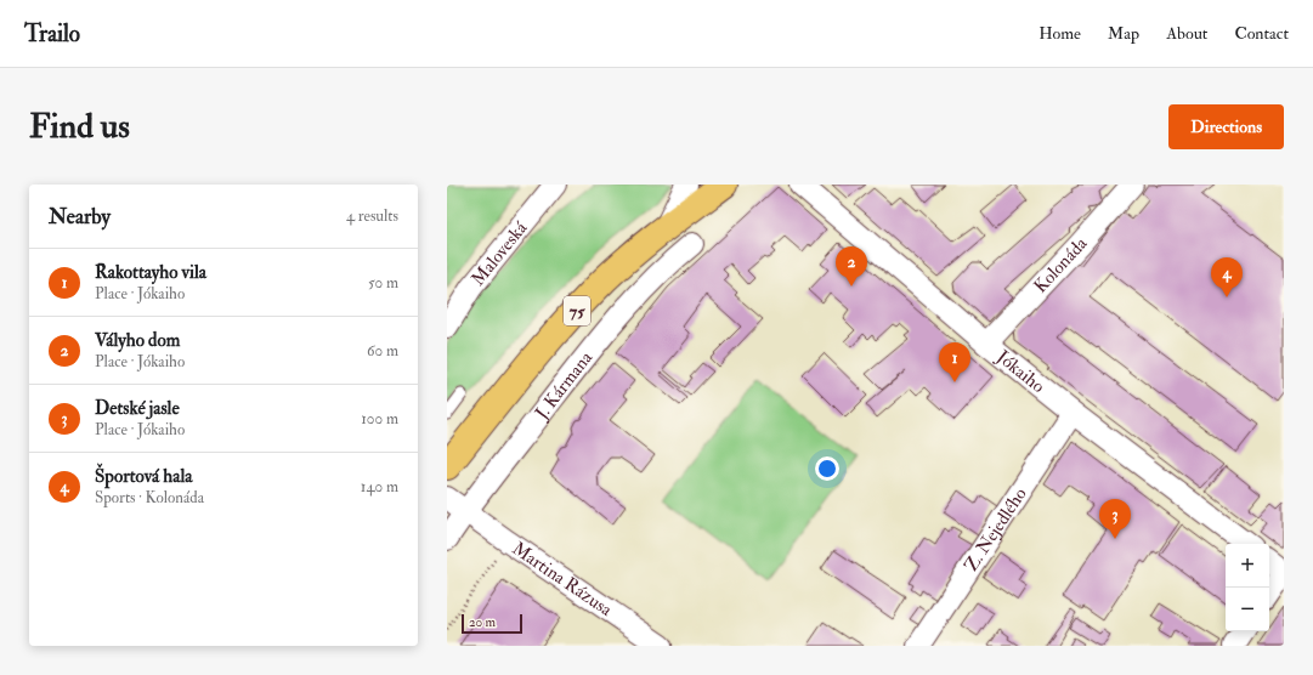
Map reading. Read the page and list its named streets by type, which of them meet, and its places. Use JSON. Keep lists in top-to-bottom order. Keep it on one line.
{"streets":{"main road":["75"],"street":["Maloveská","Kolonáda","Jókaiho","J. Kármana","Z. Nejedlého","Martina Rázusa"]},"crossings":[["Kolonáda","Jókaiho"],["Jókaiho","Z. Nejedlého"],["J. Kármana","Martina Rázusa"]],"scale_bar":"20 m","page":{"header":"Trailo","nav":["Home","Map","About","Contact"],"buttons":"Directions","title":"Find us","heading":["Nearby","4 results"],"pins":["2","4","1","3"],"list":[{"mark":"1","name":"Rakottayho vila","note":"Place · Jókaiho","value":"50 m"},{"mark":"2","name":"Vályho dom","note":"Place · Jókaiho","value":"60 m"},{"mark":"3","name":"Detské jasle","note":"Place · Jókaiho","value":"100 m"},{"mark":"4","name":"Športová hala","note":"Sports · Kolonáda","value":"140 m"}],"map_buttons":["+","−"],"scale":"20 m"}}
